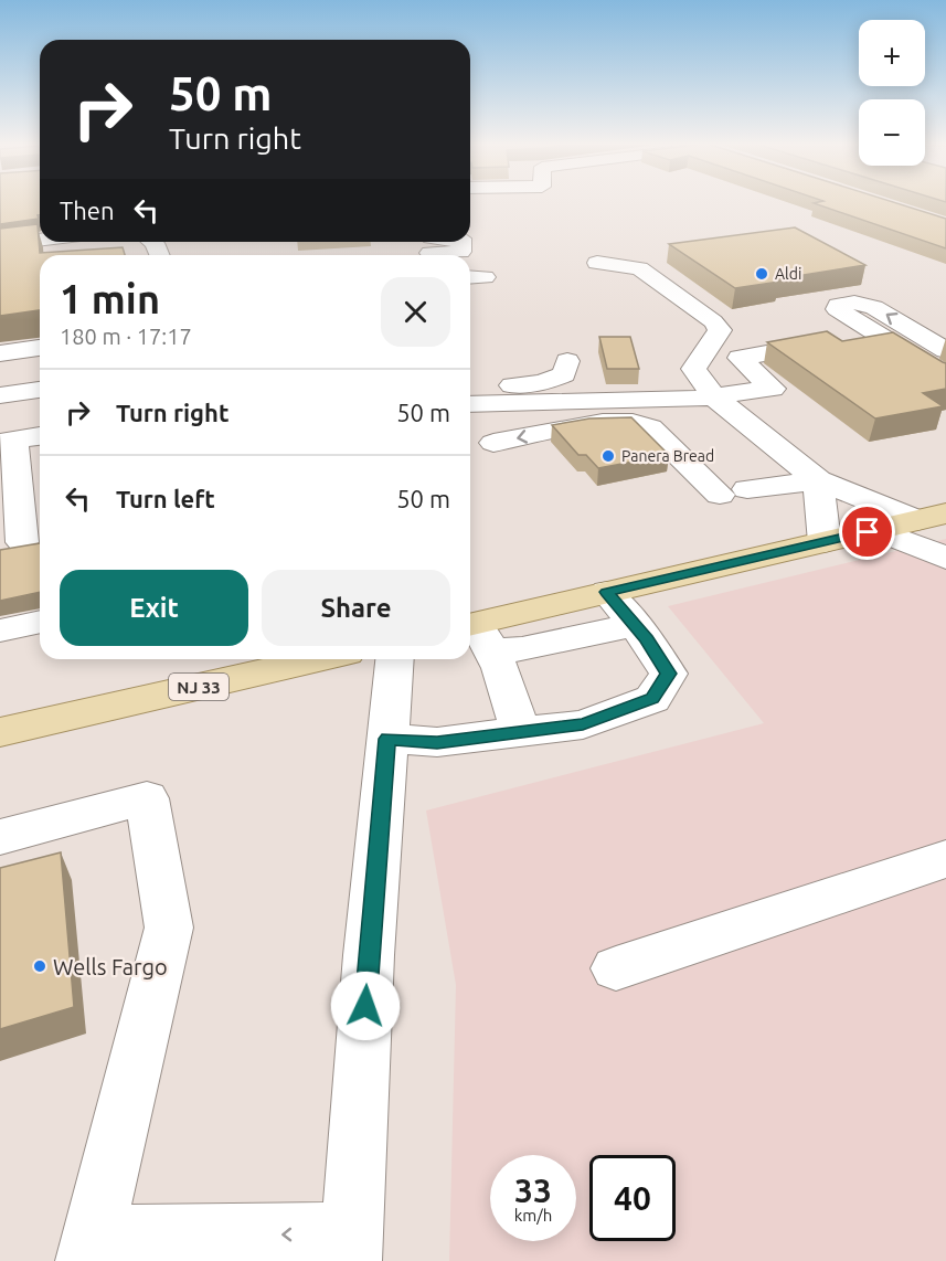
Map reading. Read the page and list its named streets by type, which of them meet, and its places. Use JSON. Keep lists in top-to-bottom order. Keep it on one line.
{"streets":{"main road":["NJ 33"]},"places":["Aldi","Panera Bread","Wells Fargo"],"page":{"map_buttons":["+","−"],"turn":["50 m","Turn right"],"then":"Then","heading":["1 min","180 m · 17:17"],"list":[{"name":"Turn right","value":"50 m"},{"name":"Turn left","value":"50 m"}],"buttons":["Exit","Share"],"speed":"33 km/h","limit":"40"}}
